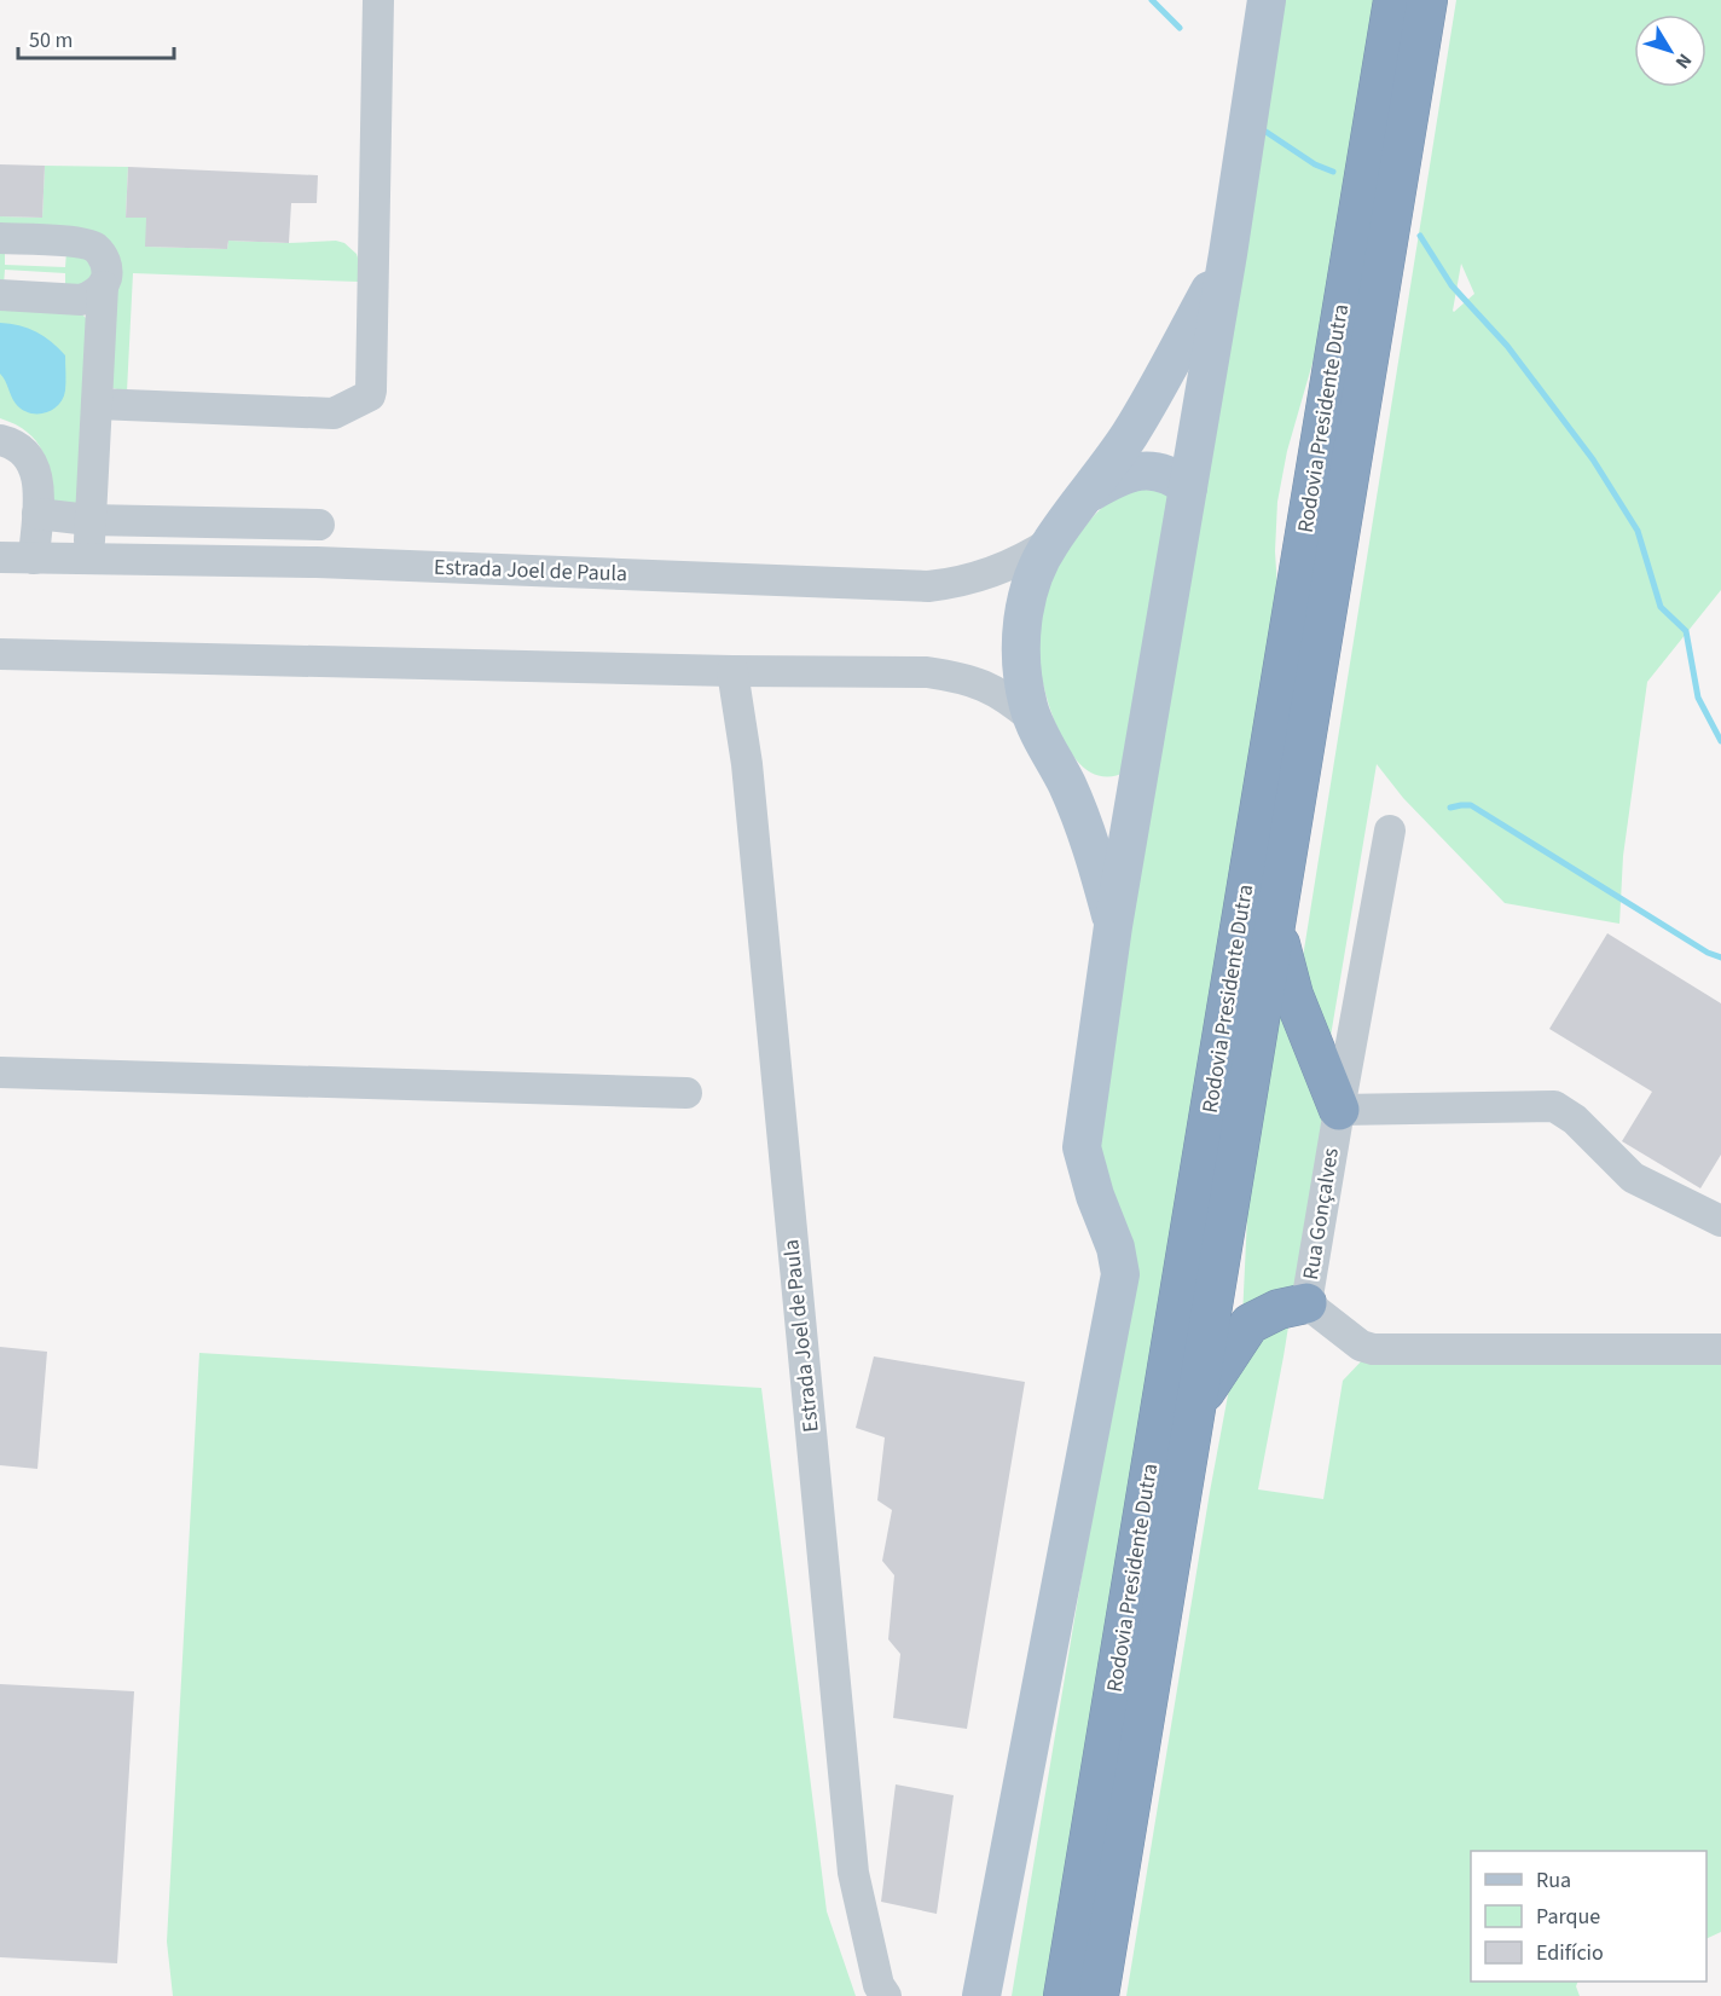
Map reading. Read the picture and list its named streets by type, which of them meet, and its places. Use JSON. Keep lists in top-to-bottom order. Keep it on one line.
{"streets":{"highway":["Rodovia Presidente Dutra"],"street":["Estrada Joel de Paula","Rua Gonçalves"]},"legend":["Rua","Parque","Edifício"],"scale_bar":"50 m","north":"bottom right"}
